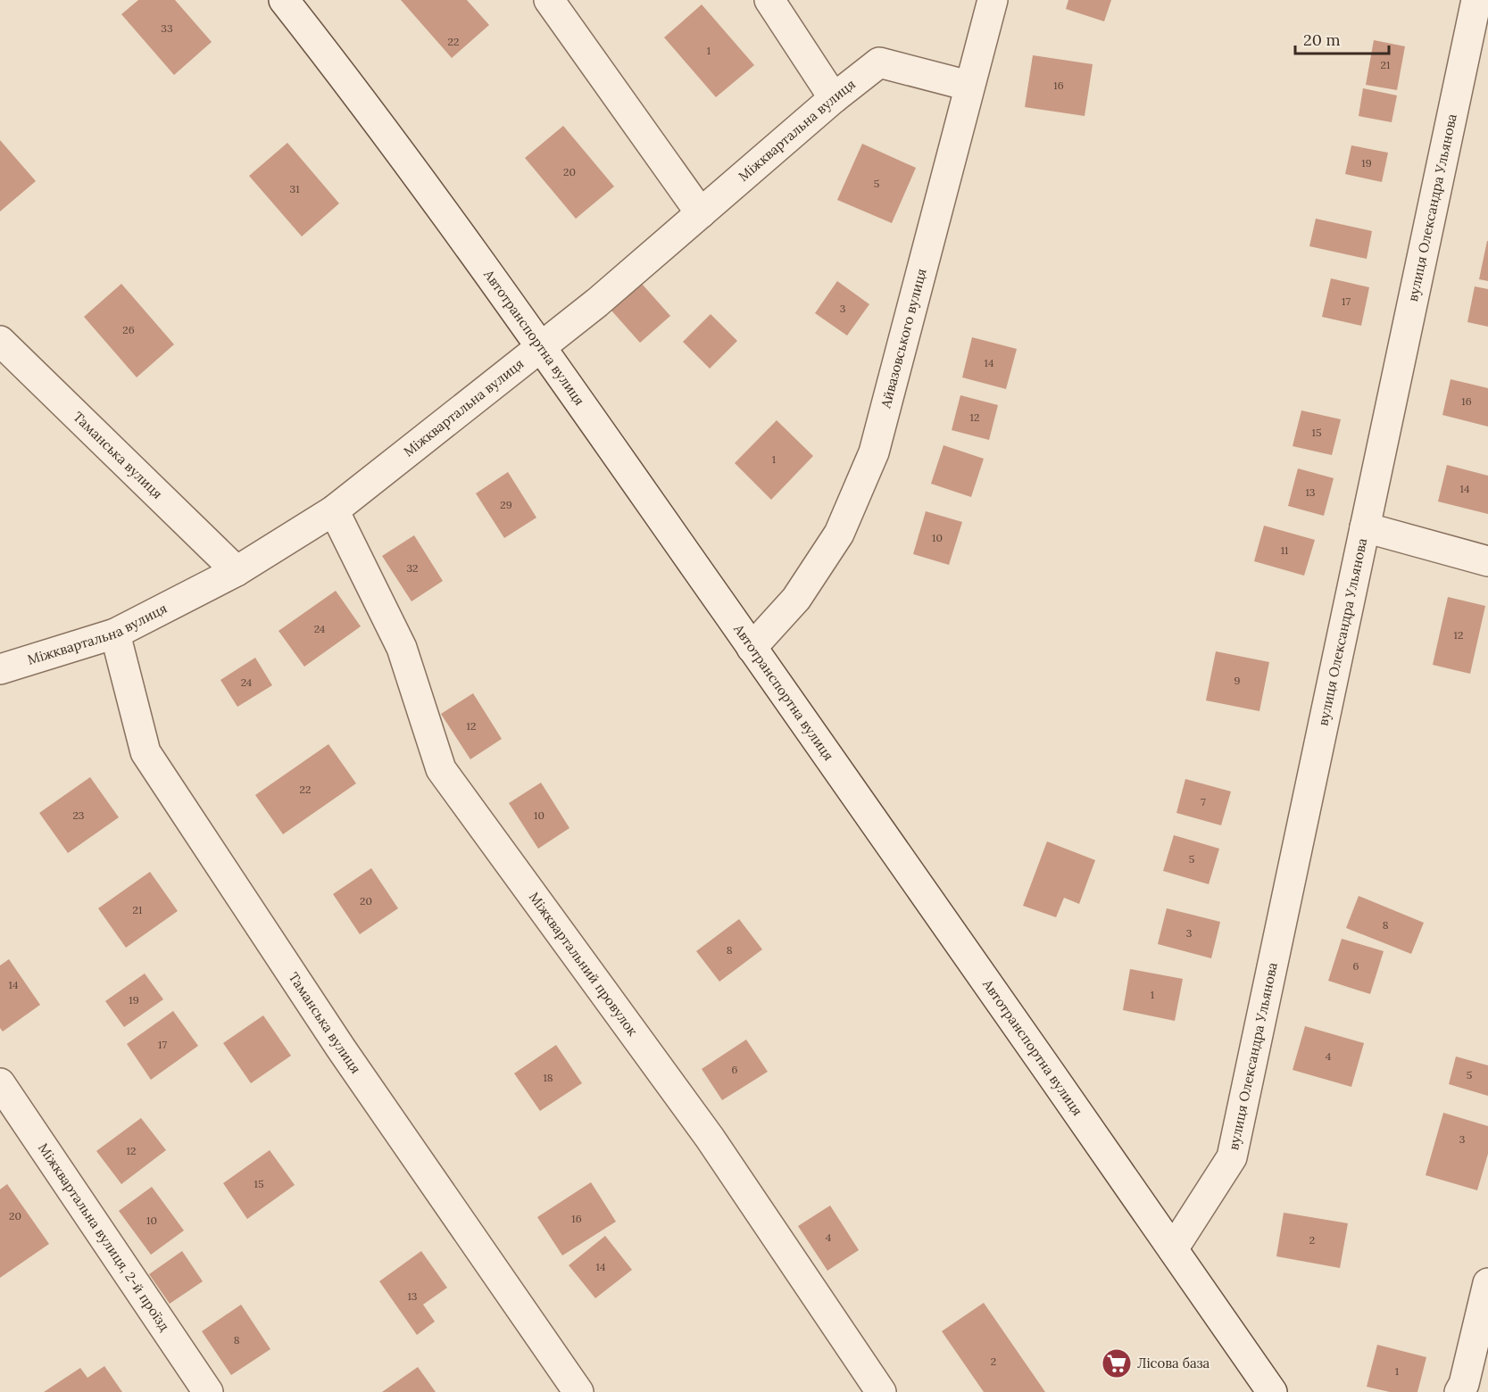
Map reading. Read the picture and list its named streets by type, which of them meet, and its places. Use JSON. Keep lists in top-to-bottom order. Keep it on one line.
{"streets":{"street":["Міжквартальна вулиця","вулиця Олександра Ульянова","Автотранспортна вулиця","Айвазовського вулиця","Таманська вулиця","Міжквартальний провулок","Міжквартальна вулиця, 2-й проїзд"]},"crossings":[["Міжквартальна вулиця","Автотранспортна вулиця"],["Міжквартальна вулиця","Айвазовського вулиця"],["Міжквартальна вулиця","Таманська вулиця"],["Міжквартальна вулиця","Міжквартальний провулок"],["вулиця Олександра Ульянова","Автотранспортна вулиця"],["Автотранспортна вулиця","Айвазовського вулиця"]],"places":{"supermarket":["Лісова база"]},"house_numbers":["33","22","1","21","16","19","20","5","31","17","3","26","14","16","12","15","1","14","13","29","10","11","32","24","12","9","24","12","22","7","23","10","5","20","21","8","3","8","6","14","1","19","17","4","6","5","18","3","12","15","20","16","10","4","2","14","13","8","2","1"],"scale_bar":"20 m"}
